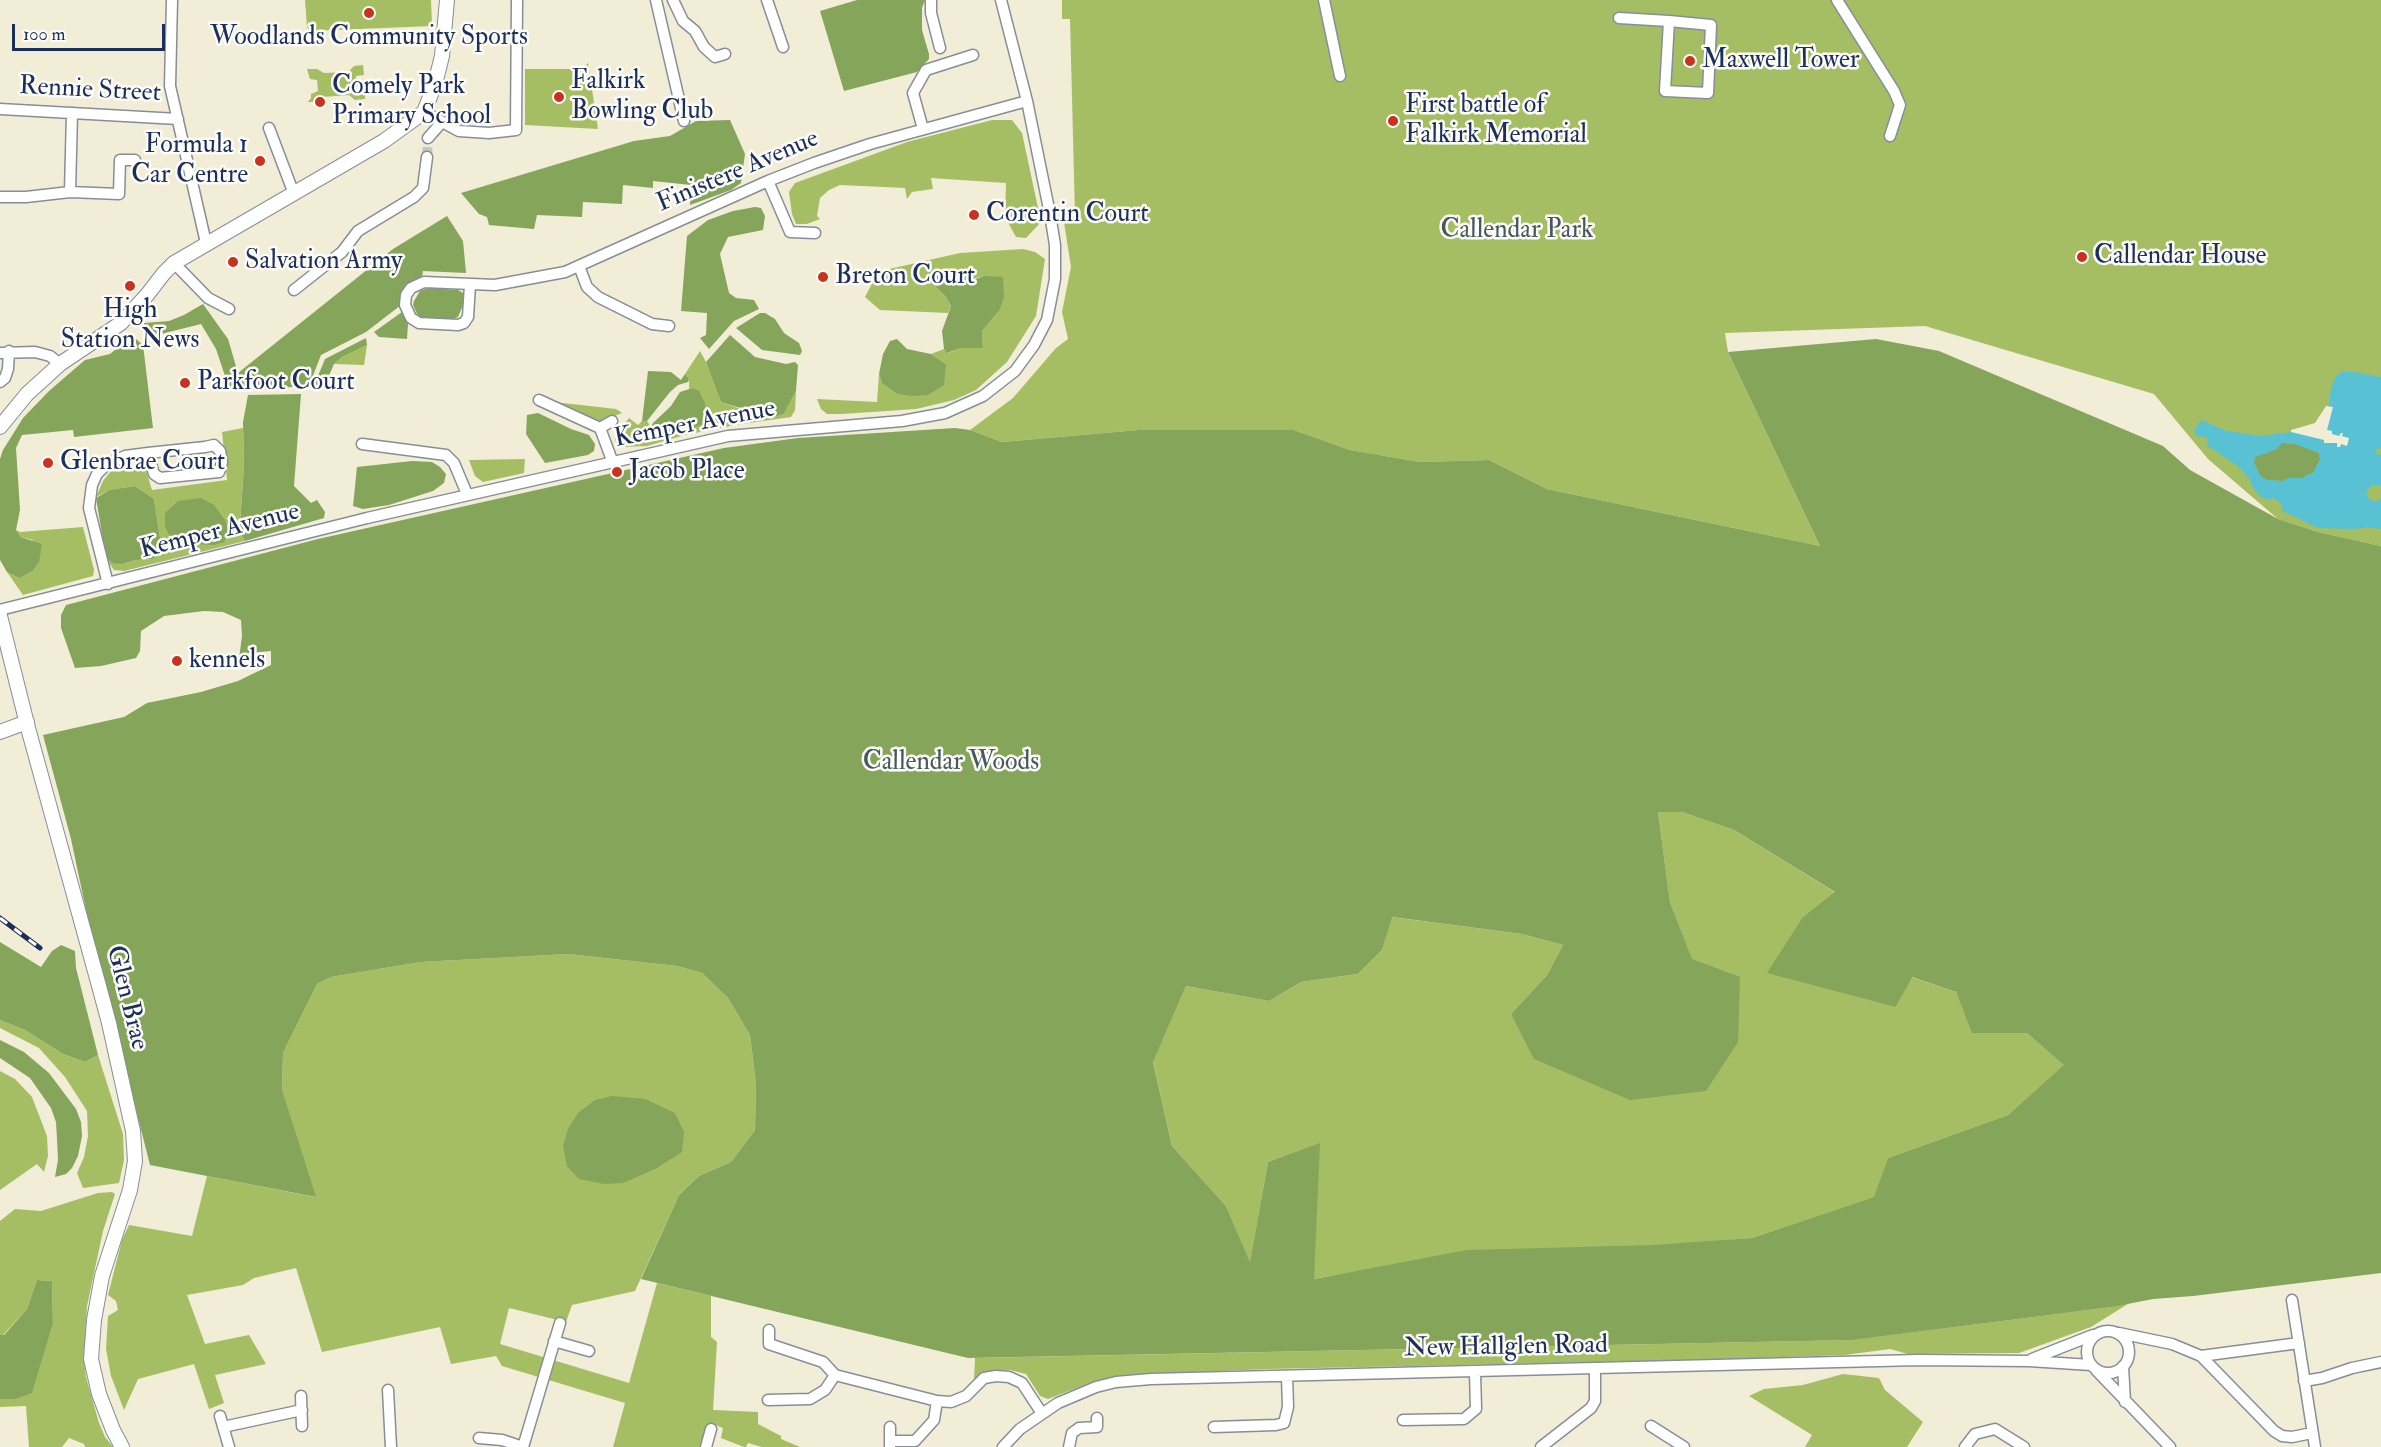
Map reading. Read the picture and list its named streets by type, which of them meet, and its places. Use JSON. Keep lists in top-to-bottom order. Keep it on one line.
{"streets":{"main road":["Glen Brae"],"street":["Rennie Street","Finistere Avenue","Kemper Avenue","New Hallglen Road"]},"crossings":[["Finistere Avenue","Kemper Avenue"]],"parks":["Callendar Park","Callendar Woods"],"places":["Woodlands Community Sports","Maxwell Tower","Falkirk Bowling Club","Comely Park Primary School","First battle of Falkirk Memorial","Formula 1 Car Centre","Corentin Court","Callendar House","Salvation Army","Breton Court","High Station News","Parkfoot Court","Glenbrae Court","Jacob Place","kennels"],"scale_bar":"100 m"}
